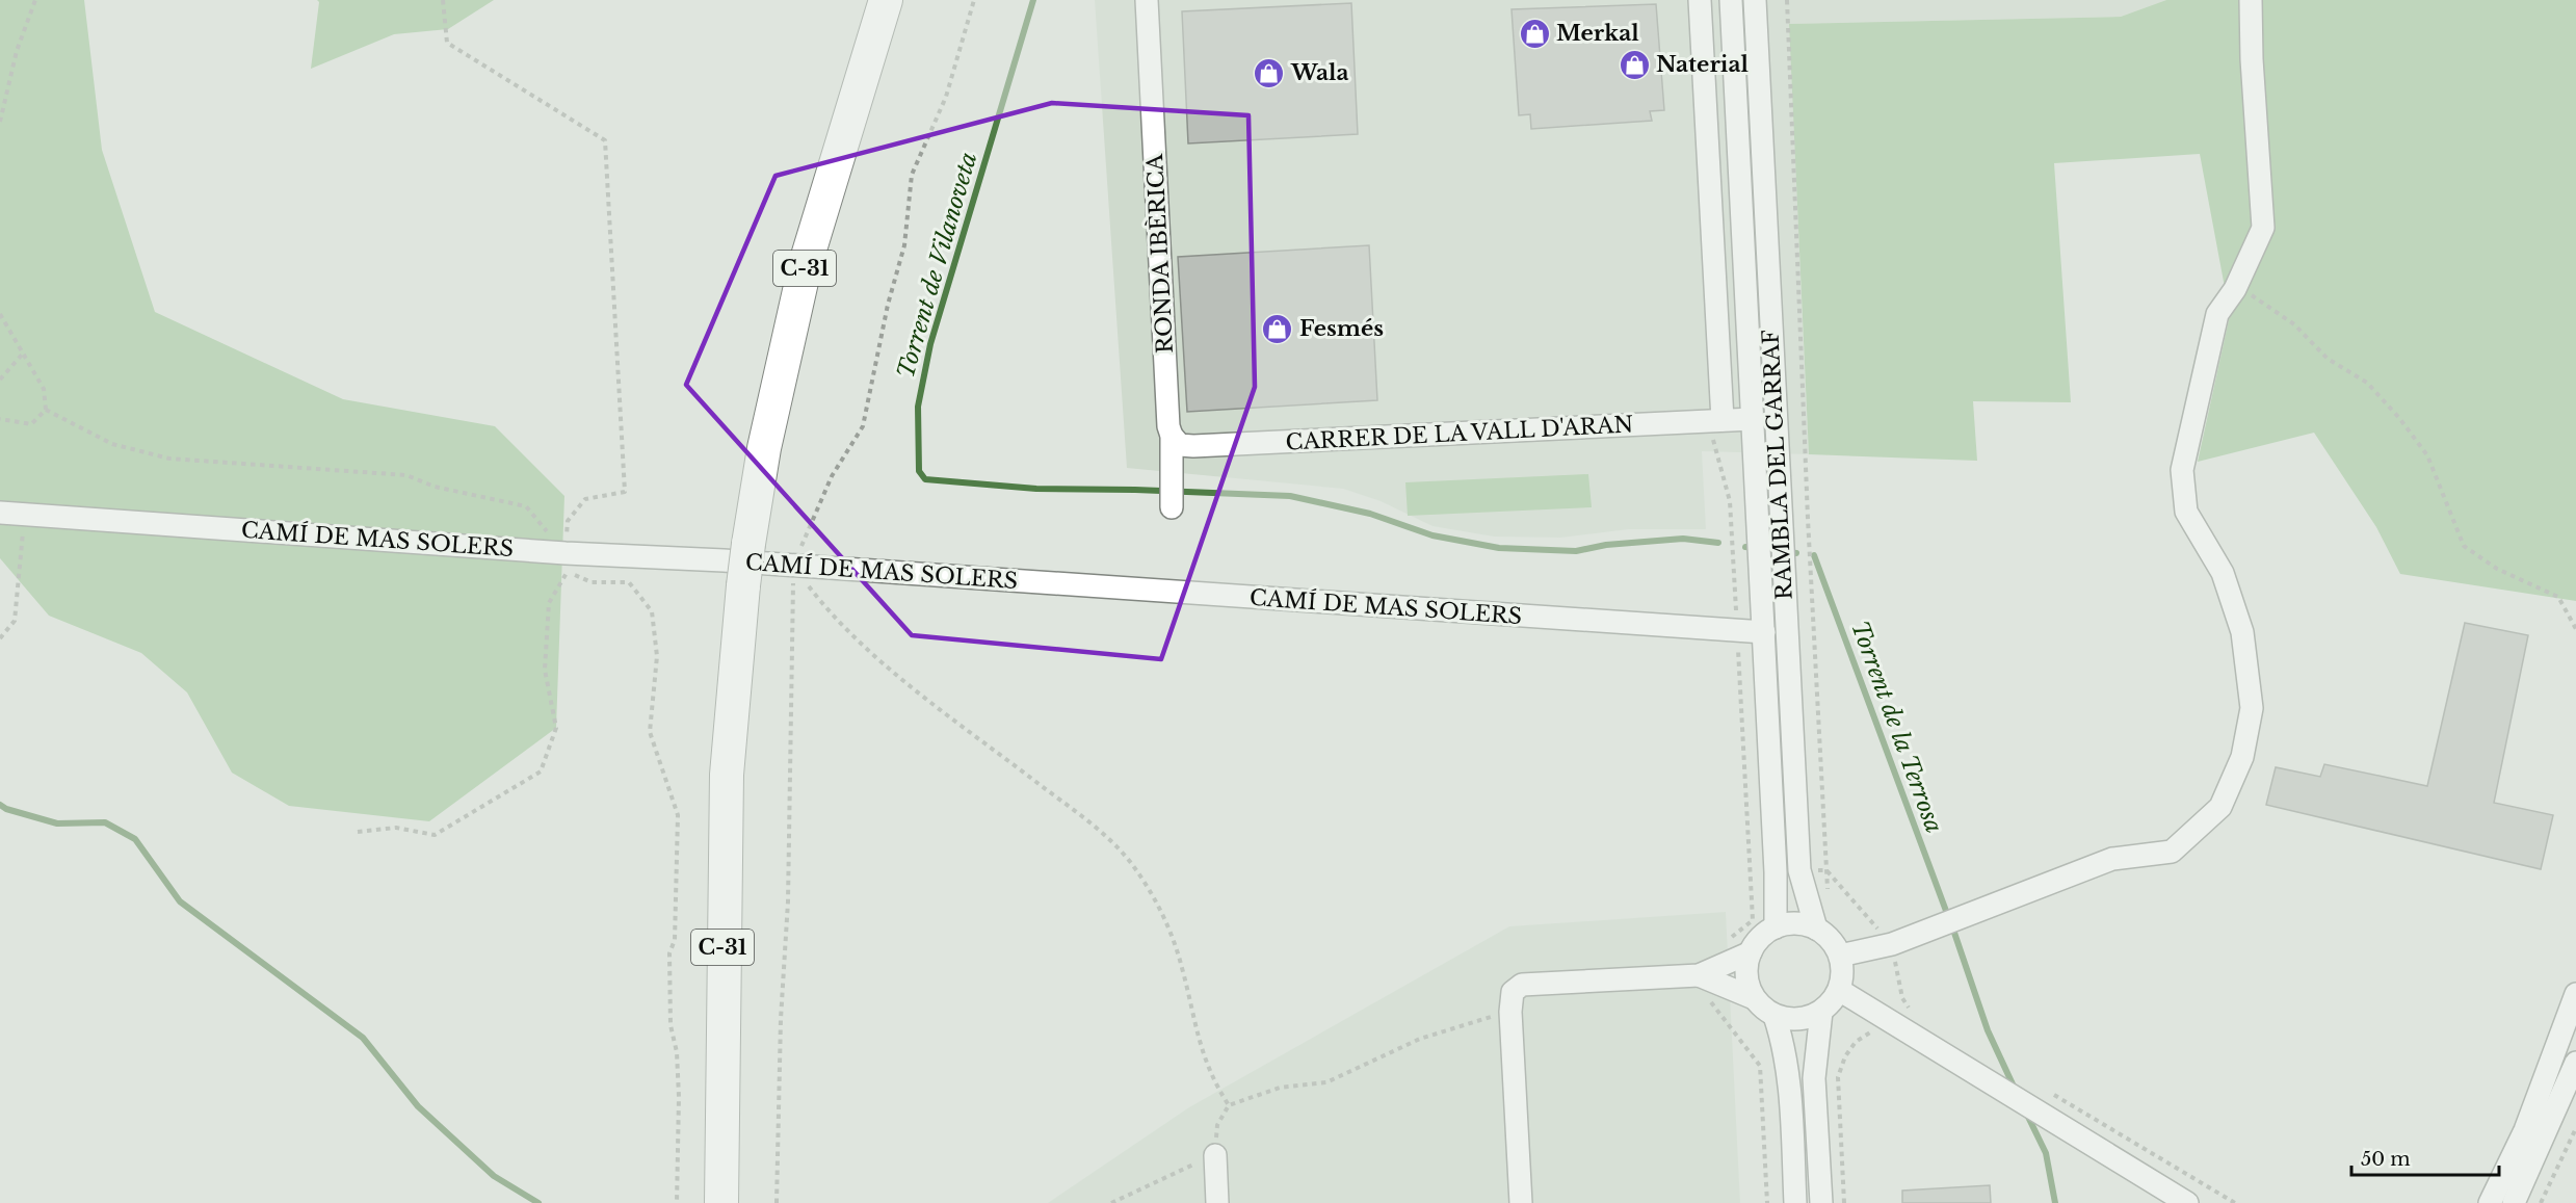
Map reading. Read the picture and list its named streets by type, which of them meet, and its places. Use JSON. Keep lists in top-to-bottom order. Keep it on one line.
{"streets":{"highway":["C-31"],"street":["RONDA IBÈRICA","CARRER DE LA VALL D'ARAN","RAMBLA DEL GARRAF","CAMÍ DE MAS SOLERS"]},"crossings":[["RONDA IBÈRICA","CARRER DE LA VALL D'ARAN"],["CARRER DE LA VALL D'ARAN","RAMBLA DEL GARRAF"],["RAMBLA DEL GARRAF","CAMÍ DE MAS SOLERS"]],"water":["Torrent de Vilanoveta","Torrent de la Terrosa"],"places":{"shop":["Merkal","Naterial","Wala","Fesmés"]},"scale_bar":"50 m"}
